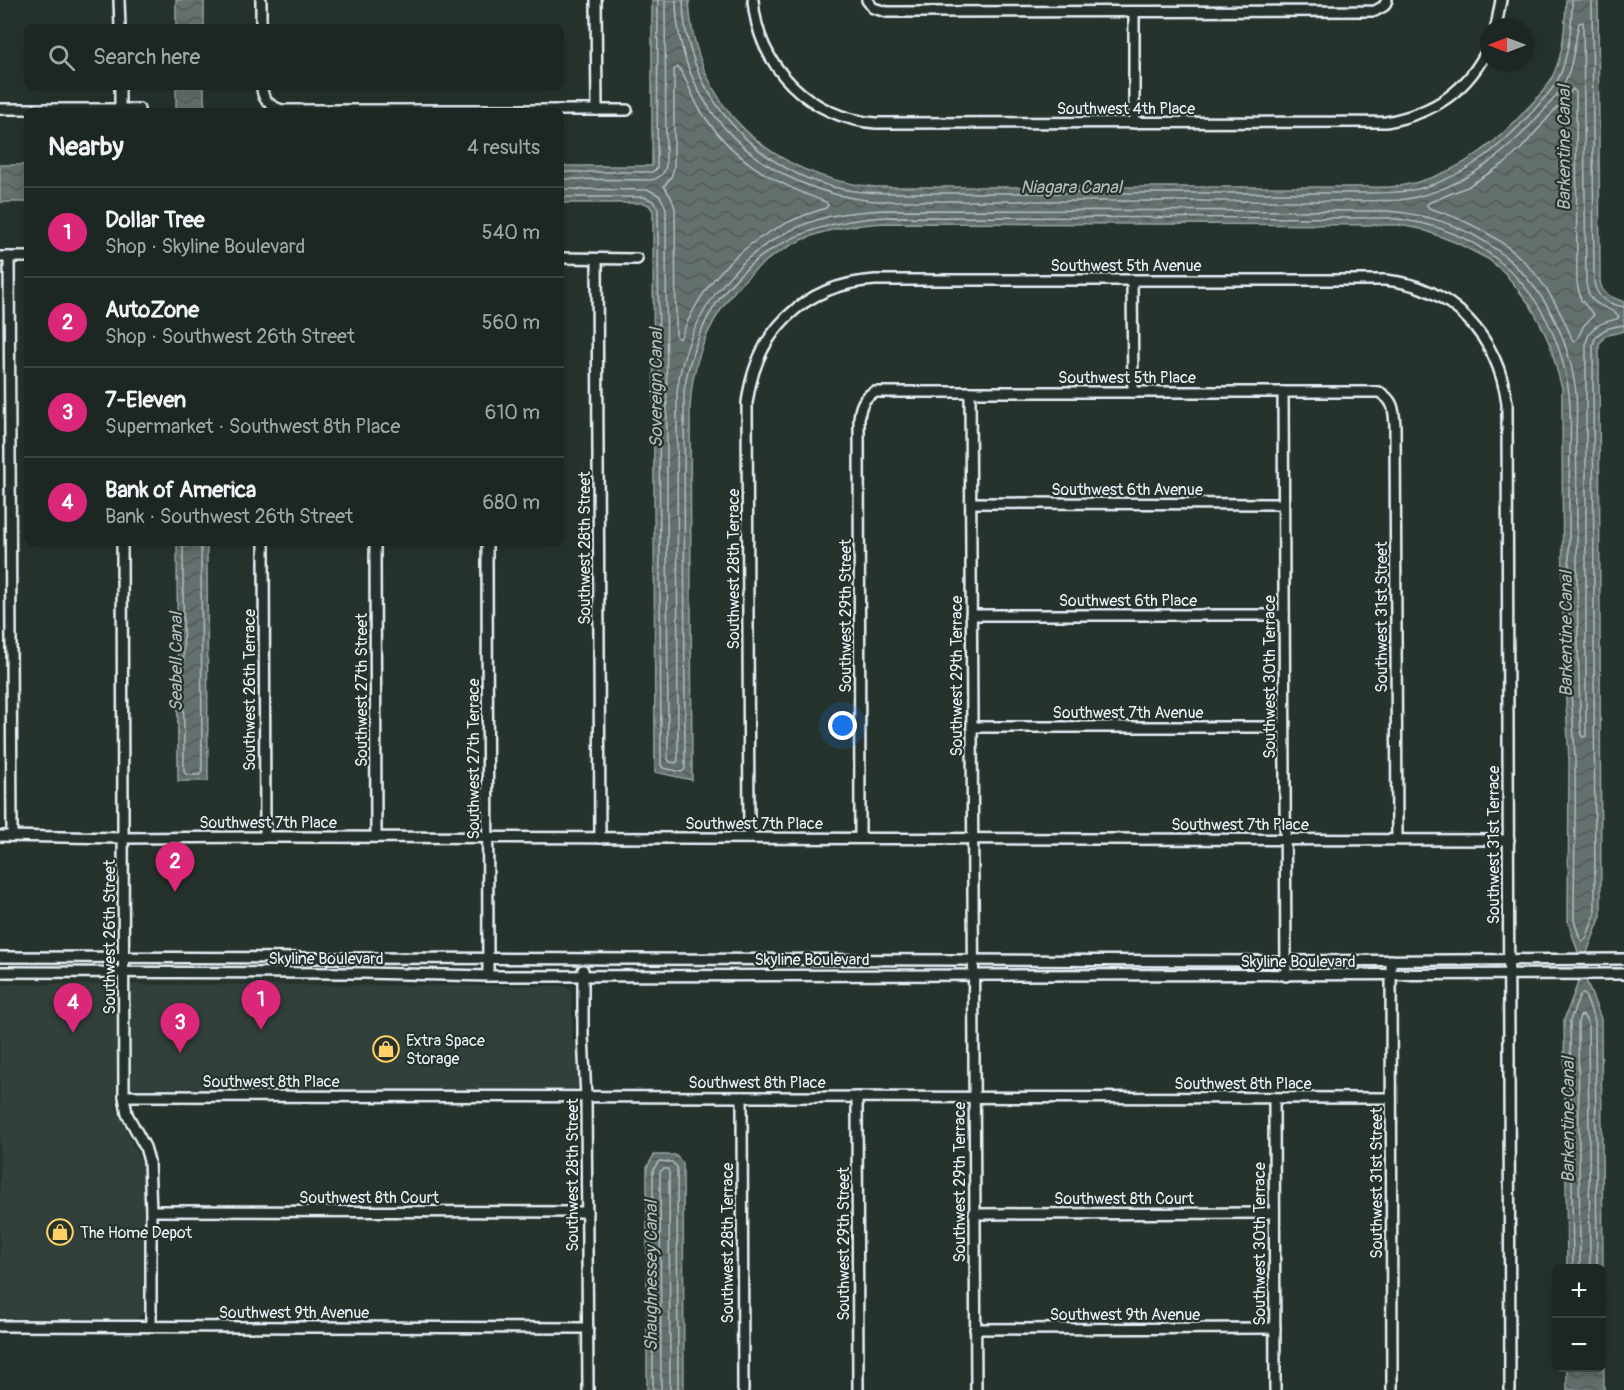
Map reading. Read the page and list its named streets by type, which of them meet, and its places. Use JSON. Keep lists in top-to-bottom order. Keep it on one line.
{"streets":{"street":["Southwest 4th Place","Southwest 5th Avenue","Southwest 5th Place","Southwest 6th Avenue","Southwest 28th Street","Southwest 28th Terrace","Southwest 6th Place","Southwest 29th Street","Southwest 31st Street","Southwest 29th Terrace","Southwest 30th Terrace","Southwest 26th Terrace","Southwest 27th Street","Southwest 7th Avenue","Southwest 27th Terrace","Southwest 7th Place","Southwest 31st Terrace","Southwest 26th Street","Skyline Boulevard","Southwest 8th Place","Southwest 8th Court","Southwest 9th Avenue"]},"crossings":[["Southwest 5th Avenue","Southwest 28th Terrace"],["Southwest 5th Avenue","Southwest 31st Terrace"],["Southwest 5th Place","Southwest 29th Street"],["Southwest 5th Place","Southwest 31st Street"],["Southwest 5th Place","Southwest 29th Terrace"],["Southwest 5th Place","Southwest 30th Terrace"],["Southwest 6th Avenue","Southwest 29th Terrace"],["Southwest 6th Avenue","Southwest 30th Terrace"],["Southwest 28th Street","Southwest 7th Place"],["Southwest 28th Street","Skyline Boulevard"],["Southwest 28th Street","Southwest 8th Place"],["Southwest 28th Street","Southwest 8th Court"],["Southwest 28th Street","Southwest 9th Avenue"],["Southwest 28th Terrace","Southwest 7th Place"],["Southwest 28th Terrace","Southwest 8th Place"],["Southwest 6th Place","Southwest 29th Terrace"],["Southwest 6th Place","Southwest 30th Terrace"],["Southwest 29th Street","Southwest 7th Place"],["Southwest 29th Street","Southwest 8th Place"],["Southwest 31st Street","Southwest 7th Place"],["Southwest 31st Street","Skyline Boulevard"],["Southwest 31st Street","Southwest 8th Place"],["Southwest 29th Terrace","Southwest 7th Avenue"],["Southwest 29th Terrace","Southwest 7th Place"],["Southwest 29th Terrace","Skyline Boulevard"],["Southwest 29th Terrace","Southwest 8th Place"],["Southwest 29th Terrace","Southwest 8th Court"],["Southwest 29th Terrace","Southwest 9th Avenue"],["Southwest 30th Terrace","Southwest 7th Avenue"],["Southwest 30th Terrace","Southwest 7th Place"],["Southwest 30th Terrace","Skyline Boulevard"],["Southwest 30th Terrace","Southwest 8th Place"],["Southwest 30th Terrace","Southwest 8th Court"],["Southwest 30th Terrace","Southwest 9th Avenue"],["Southwest 26th Terrace","Southwest 7th Place"],["Southwest 27th Street","Southwest 7th Place"],["Southwest 27th Terrace","Southwest 7th Place"],["Southwest 27th Terrace","Skyline Boulevard"],["Southwest 7th Place","Southwest 31st Terrace"],["Southwest 7th Place","Southwest 26th Street"],["Southwest 31st Terrace","Skyline Boulevard"],["Southwest 26th Street","Skyline Boulevard"],["Southwest 26th Street","Southwest 8th Place"],["Southwest 26th Street","Southwest 8th Court"],["Southwest 26th Street","Southwest 9th Avenue"]],"water":["Barkentine Canal","Niagara Canal","Sovereign Canal","Seabell Canal","Shaughnessey Canal"],"places":{"shop":["Extra Space Storage","The Home Depot"]},"north":"left","page":{"search":"Search here","heading":["Nearby","4 results"],"list":[{"mark":"1","name":"Dollar Tree","note":"Shop · Skyline Boulevard","value":"540 m"},{"mark":"2","name":"AutoZone","note":"Shop · Southwest 26th Street","value":"560 m"},{"mark":"3","name":"7-Eleven","note":"Supermarket · Southwest 8th Place","value":"610 m"},{"mark":"4","name":"Bank of America","note":"Bank · Southwest 26th Street","value":"680 m"}],"pins":["2","1","4","3"],"map_buttons":["+","−"]}}
